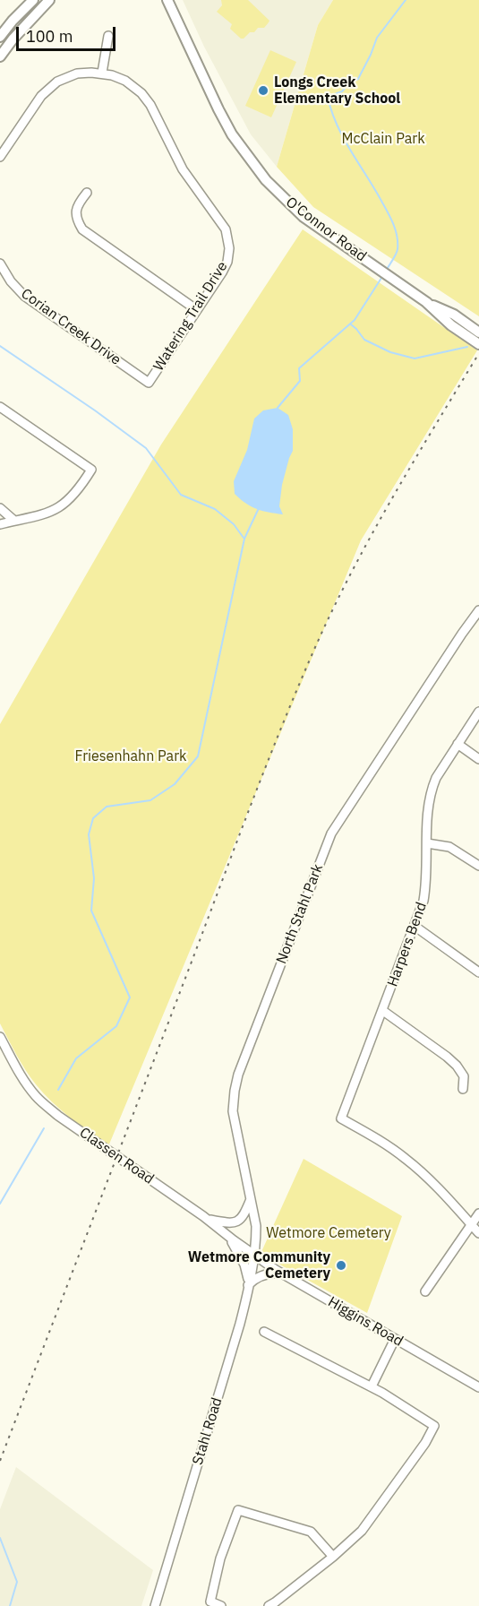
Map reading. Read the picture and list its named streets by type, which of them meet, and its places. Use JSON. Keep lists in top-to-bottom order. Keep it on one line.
{"streets":{"main road":["O'Connor Road"],"street":["Watering Trail Drive","Corian Creek Drive","North Stahl Park","Harpers Bend","Classen Road","Higgins Road","Stahl Road"]},"crossings":[["Watering Trail Drive","Corian Creek Drive"],["North Stahl Park","Classen Road"],["North Stahl Park","Higgins Road"],["North Stahl Park","Stahl Road"],["Classen Road","Higgins Road"],["Classen Road","Stahl Road"],["Higgins Road","Stahl Road"]],"parks":["McClain Park","Friesenhahn Park","Wetmore Cemetery"],"places":["Longs Creek Elementary School","Wetmore Community Cemetery"],"scale_bar":"100 m"}
